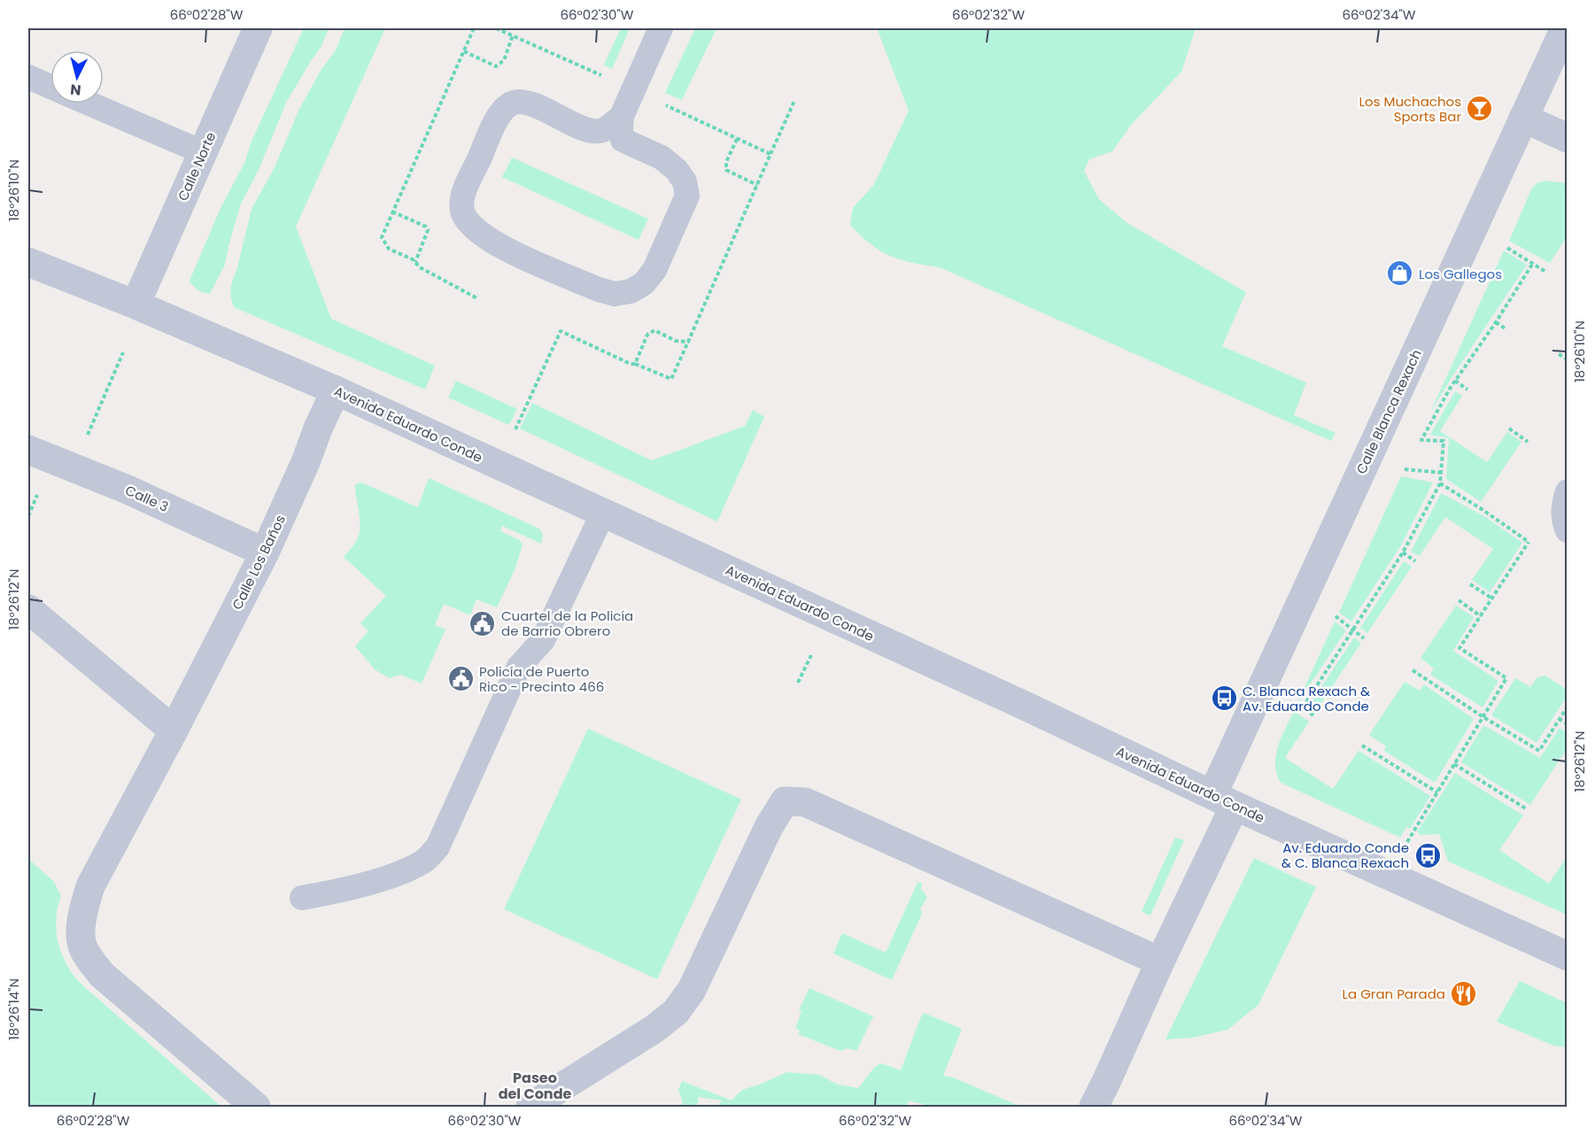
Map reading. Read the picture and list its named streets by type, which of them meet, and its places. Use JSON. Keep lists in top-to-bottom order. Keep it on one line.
{"streets":{"street":["Calle Norte","Calle Blanca Rexach","Avenida Eduardo Conde","Calle 3","Calle Los Baños"]},"crossings":[["Calle Norte","Avenida Eduardo Conde"],["Calle Blanca Rexach","Avenida Eduardo Conde"],["Avenida Eduardo Conde","Calle Los Baños"],["Calle 3","Calle Los Baños"]],"districts":["Paseo del Conde"],"places":{"bar":["Los Muchachos Sports Bar"],"shop":["Los Gallegos"],"public building":["Cuartel de la Policía de Barrio Obrero","Policía de Puerto Rico - Precinto 466"],"bus stop":["C. Blanca Rexach & Av. Eduardo Conde","Av. Eduardo Conde & C. Blanca Rexach"],"restaurant":["La Gran Parada"]},"north":"bottom","coordinates":["66°02'28\"W","66°02'30\"W","66°02'32\"W","66°02'34\"W","18°26'10\"N","18°26'12\"N","18°26'14\"N"]}
